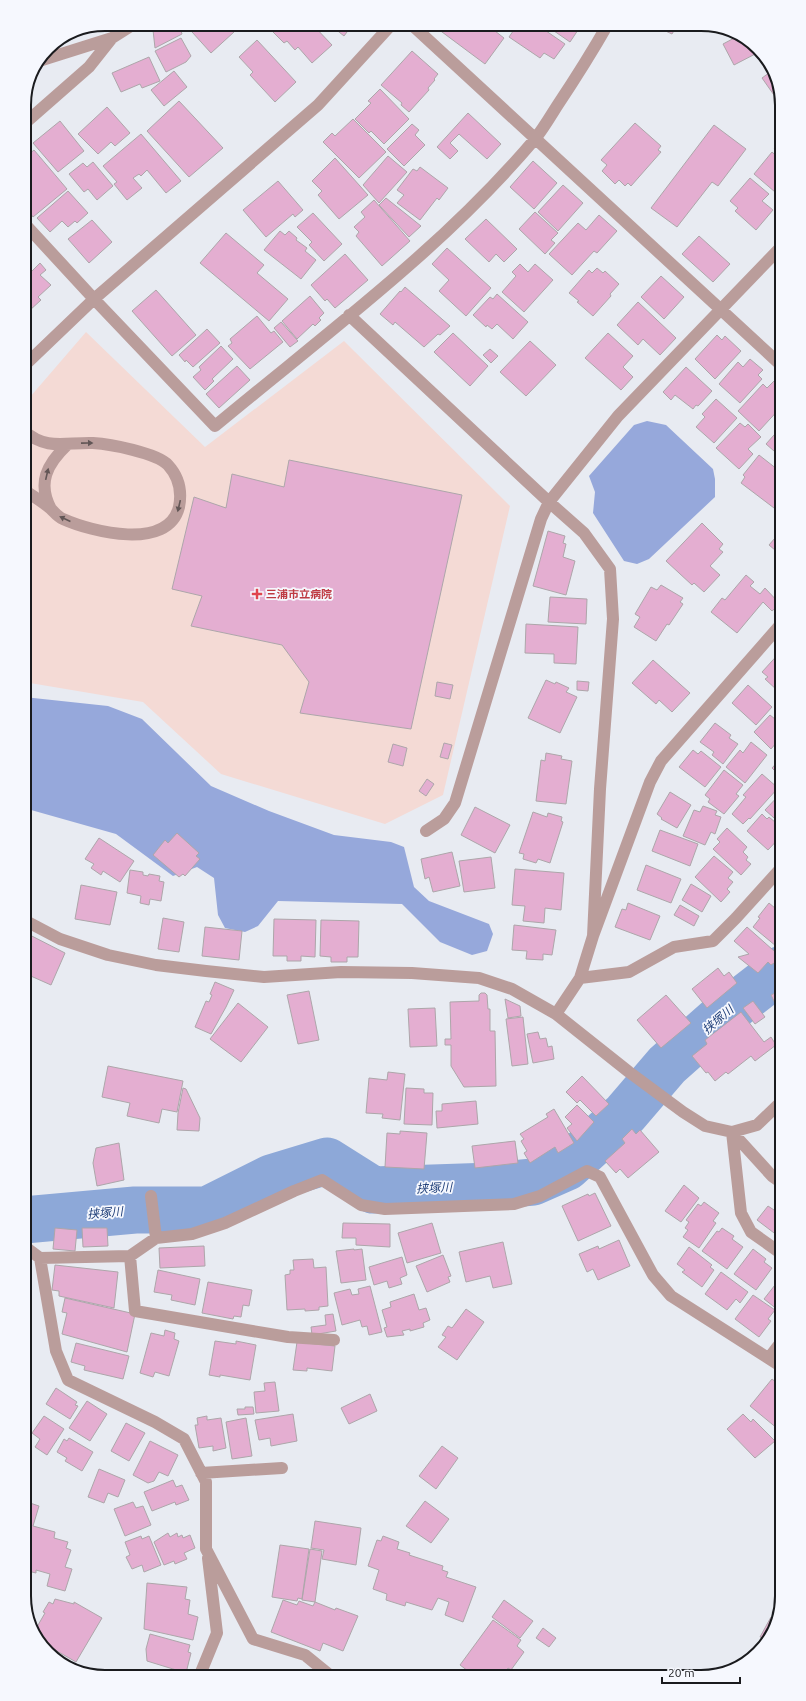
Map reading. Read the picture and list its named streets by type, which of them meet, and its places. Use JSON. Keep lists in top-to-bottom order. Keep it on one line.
{"water":["挟塚川"],"places":{"health":["三浦市立病院"]},"scale_bar":"20 m"}
